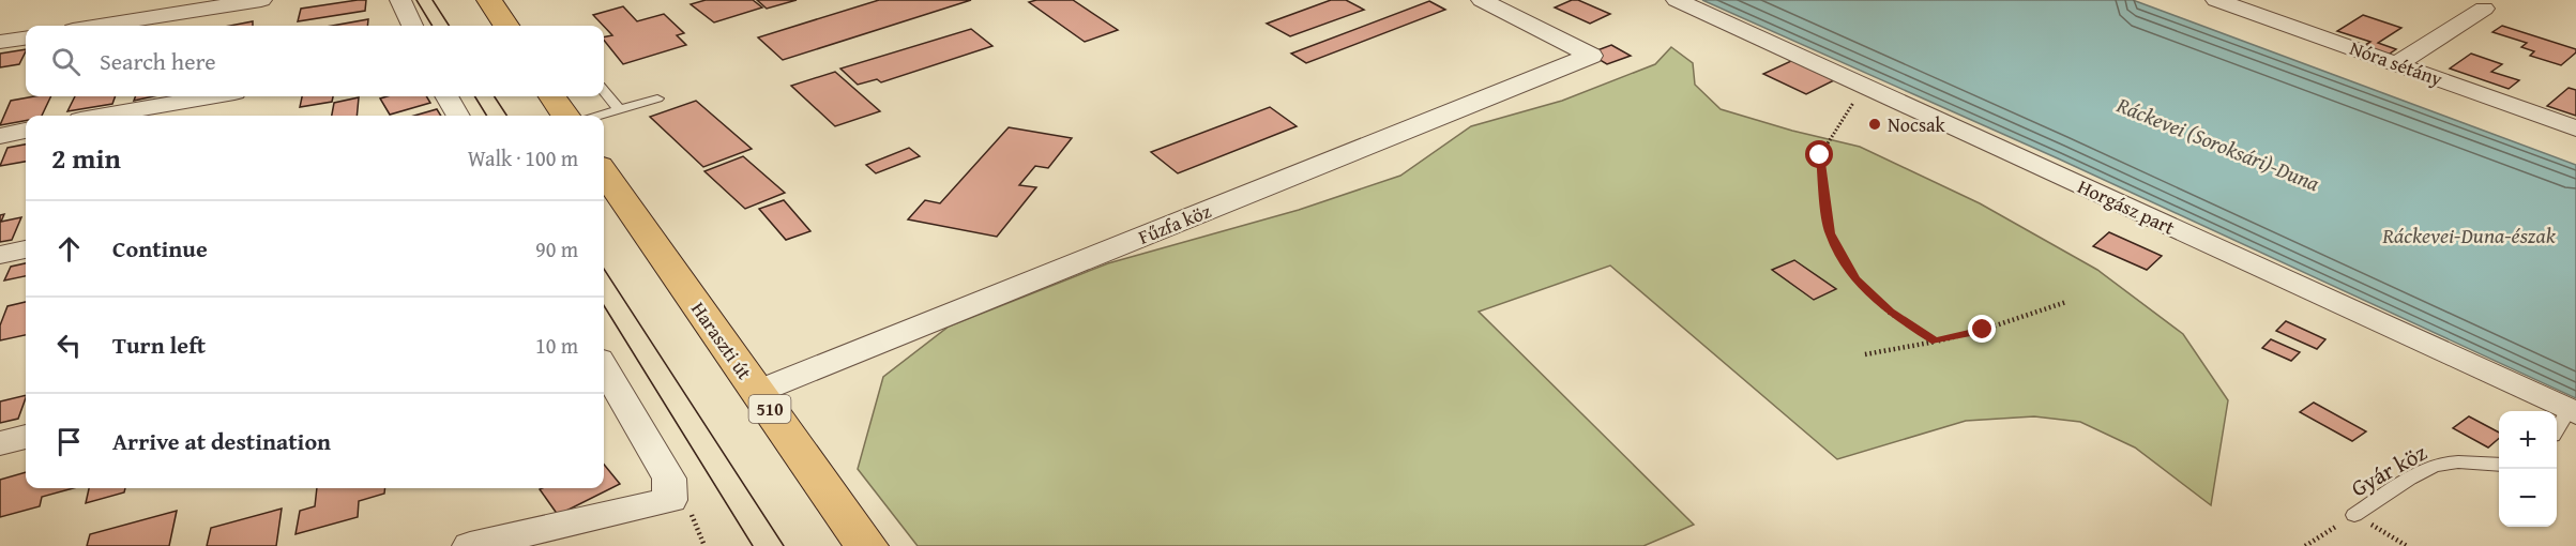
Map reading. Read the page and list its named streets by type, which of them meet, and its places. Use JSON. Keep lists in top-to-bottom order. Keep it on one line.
{"streets":{"main road":["Haraszti út","510"],"street":["Nóra sétány","Horgász part","Fűzfa köz"],"lane":["Gyár köz"]},"crossings":[["Fűzfa köz","Haraszti út"]],"water":["Ráckevei (Soroksári)-Duna","Ráckevei-Duna-észak"],"places":["Nocsak"],"page":{"search":"Search here","heading":["2 min","Walk · 100 m"],"list":[["Continue","90 m"],["Turn left","10 m"],"Arrive at destination"],"map_buttons":["+","−"]}}
